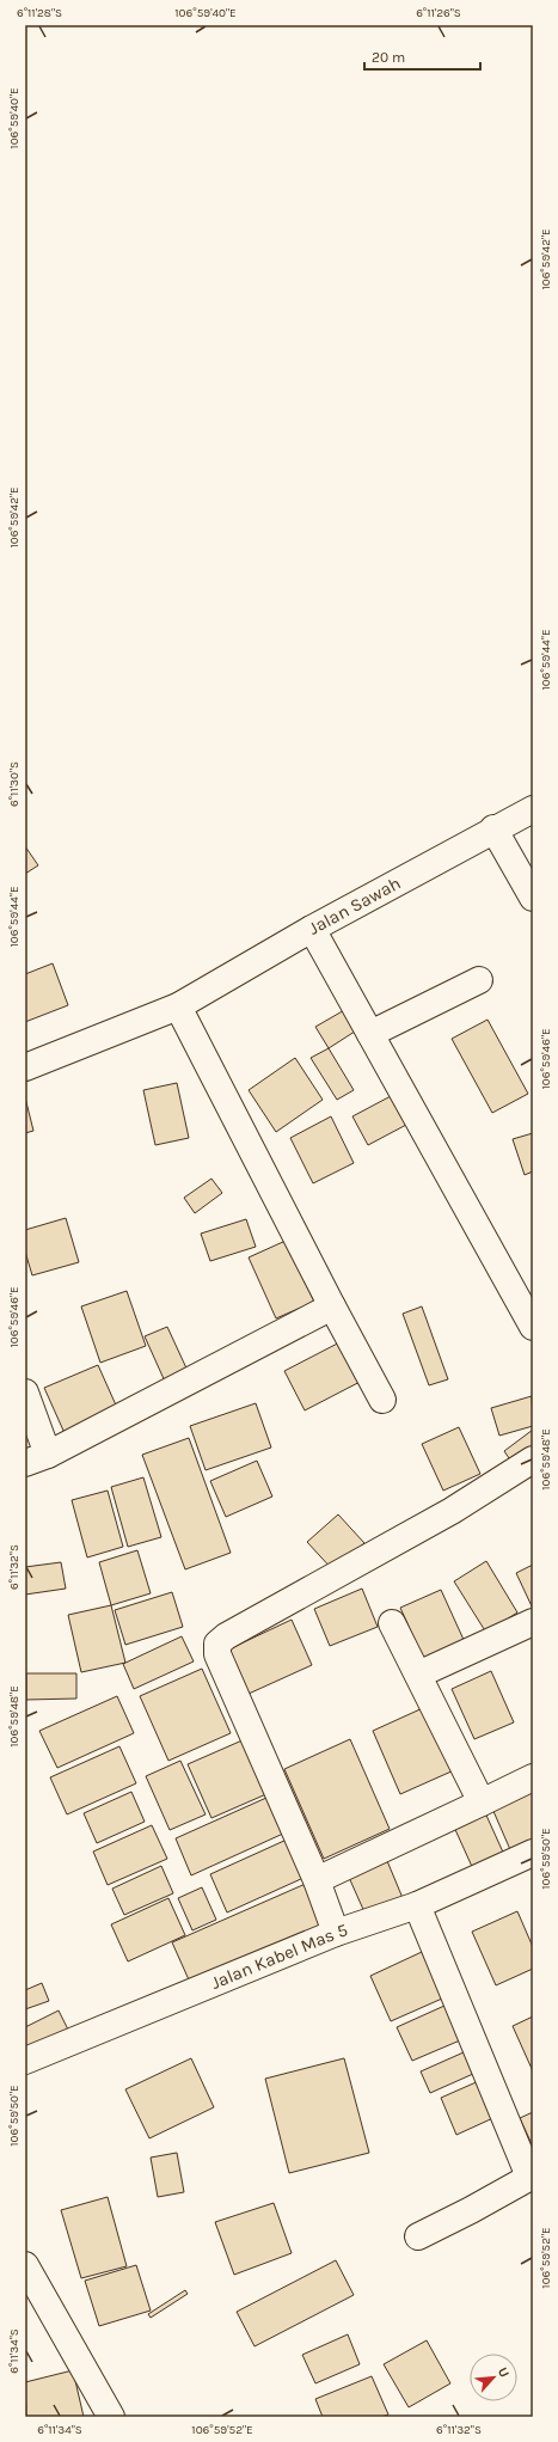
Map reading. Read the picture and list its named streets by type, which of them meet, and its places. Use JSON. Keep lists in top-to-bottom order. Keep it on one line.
{"streets":{"street":["Jalan Sawah","Jalan Kabel Mas 5"]},"scale_bar":"20 m","north":"top right","coordinates":["6°11'28\"S","106°59'40\"E","6°11'26\"S","106°59'42\"E","106°59'44\"E","6°11'30\"S","106°59'46\"E","106°59'48\"E","6°11'32\"S","106°59'50\"E","106°59'52\"E","6°11'34\"S"]}
